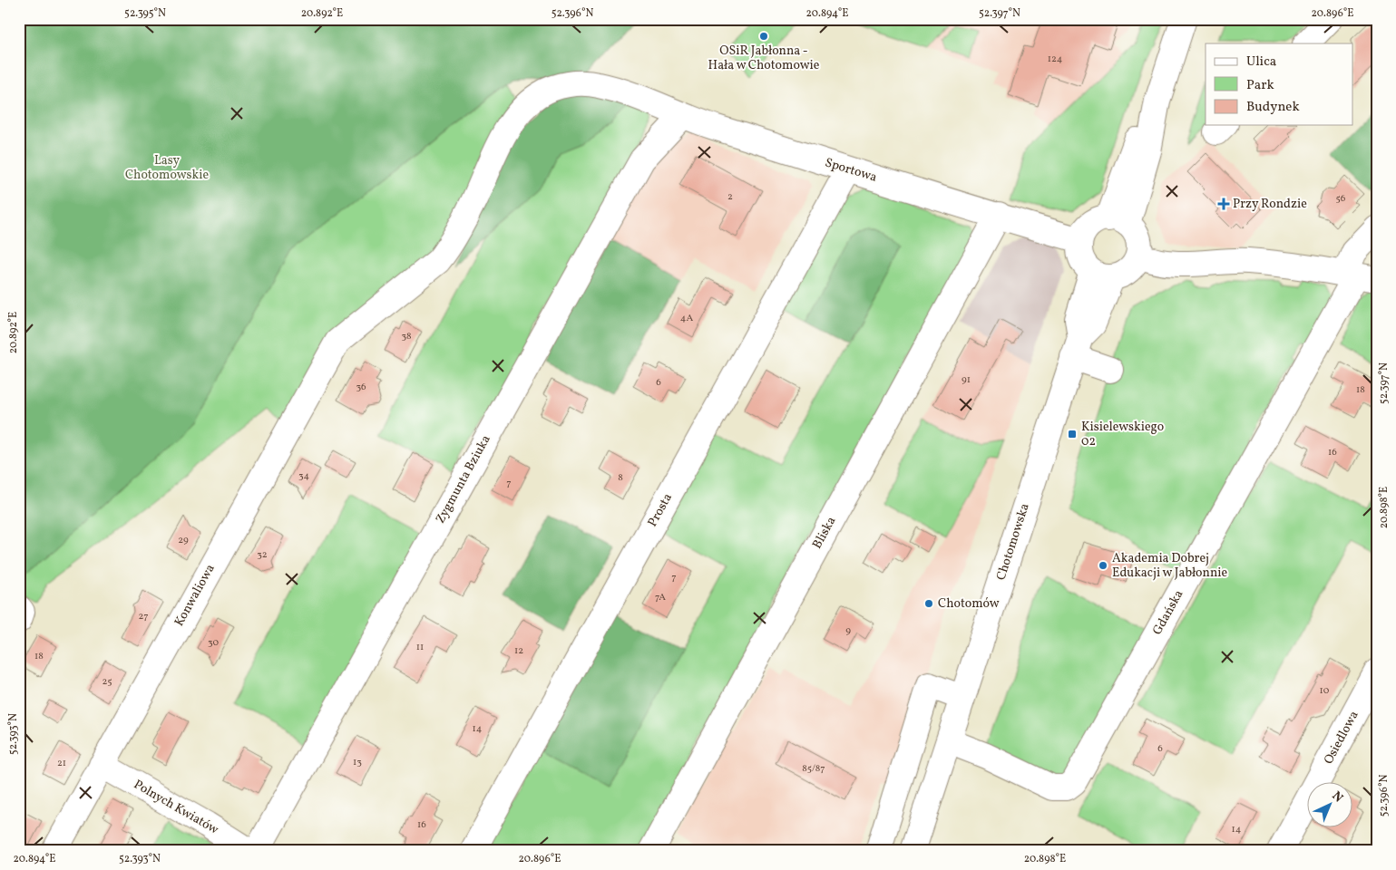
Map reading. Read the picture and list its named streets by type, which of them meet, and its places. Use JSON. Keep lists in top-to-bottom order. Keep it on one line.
{"streets":{"street":["Sportowa","Zygmunta Bziuka","Prosta","Bliska","Chotomowska","Konwaliowa","Gdańska","Osiedlowa","Polnych Kwiatów"]},"crossings":[["Sportowa","Zygmunta Bziuka"],["Sportowa","Prosta"],["Sportowa","Bliska"],["Sportowa","Konwaliowa"],["Chotomowska","Gdańska"],["Konwaliowa","Polnych Kwiatów"]],"parks":["Lasy Chotomowskie"],"places":{"other":["OSiR Jabłonna - Hała w Chotomowie","Akademia Dobrej Edukacji w Jabłonnie","Chotomów"],"health":["Przy Rondzie"],"transit":["Kisielewskiego 02"]},"house_numbers":["124","2","56","4A","38","91","6","36","18","16","34","8","7","29","32","7","7A","27","9","30","11","12","18","25","10","14","6","13","21","85/87","16","14"],"legend":["Ulica","Park","Budynek"],"north":"top right","coordinates":["52.395°N","20.892°E","52.396°N","20.894°E","52.397°N","20.896°E","20.898°E","52.393°N"]}
